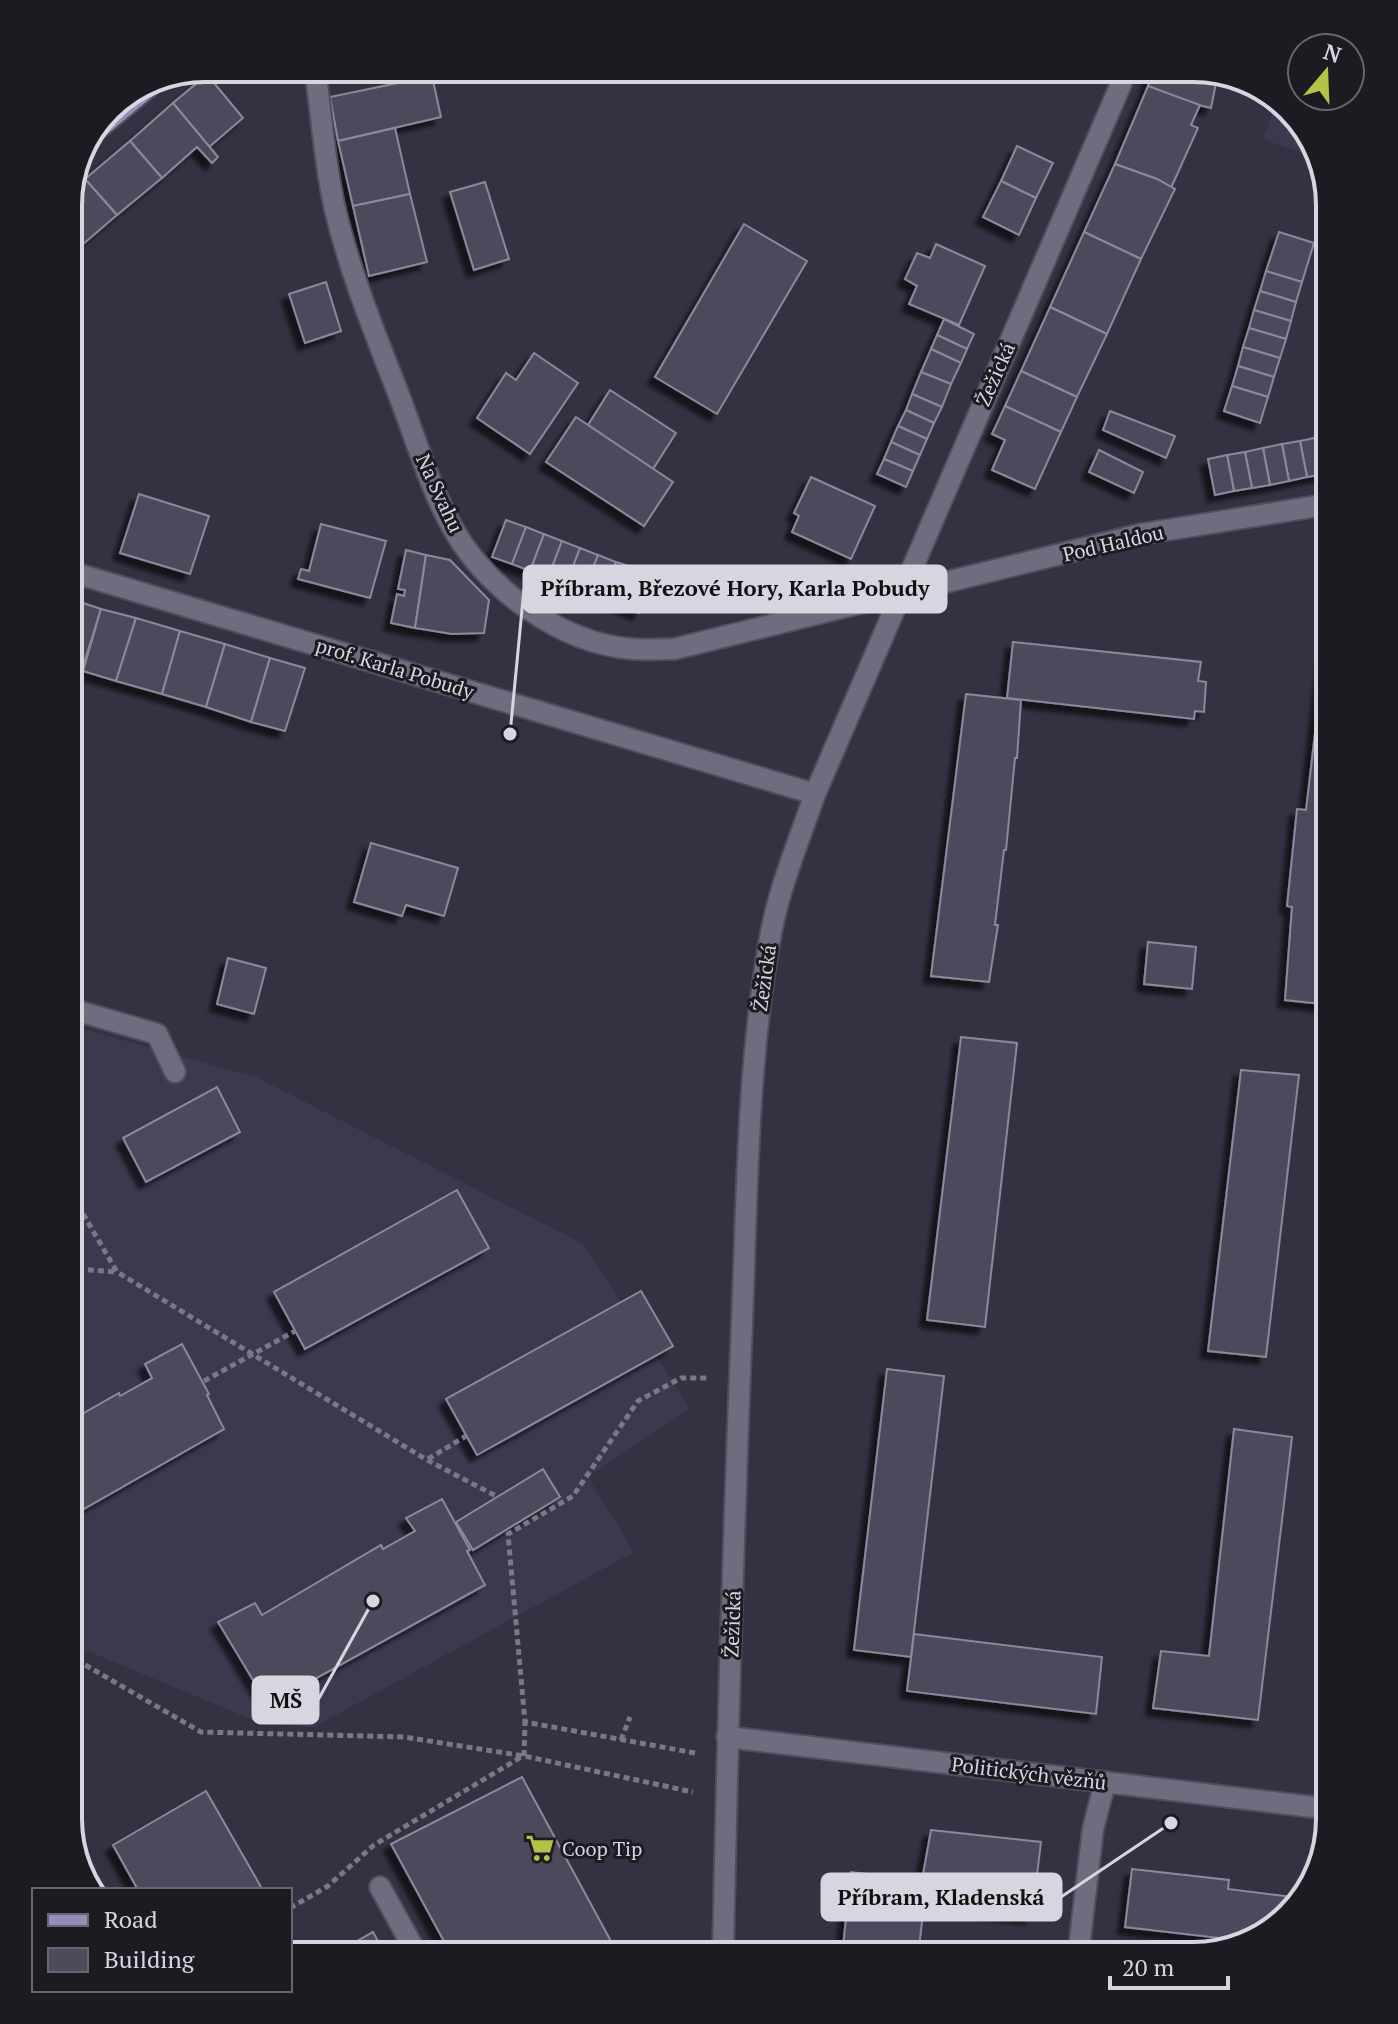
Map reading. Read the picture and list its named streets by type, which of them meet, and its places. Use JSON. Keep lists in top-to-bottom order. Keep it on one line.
{"streets":{"street":["Žežická","Na Svahu","Pod Haldou","prof. Karla Pobudy","Politických vězňů"]},"crossings":[["Žežická","Na Svahu"],["Žežická","Pod Haldou"],["Žežická","prof. Karla Pobudy"],["Žežická","Politických vězňů"],["Na Svahu","Pod Haldou"]],"places":{"other":["Příbram, Březové Hory, Karla Pobudy","MŠ","Příbram, Kladenská"],"supermarket":["Coop Tip"]},"legend":["Road","Building"],"scale_bar":"20 m","north":"top"}
